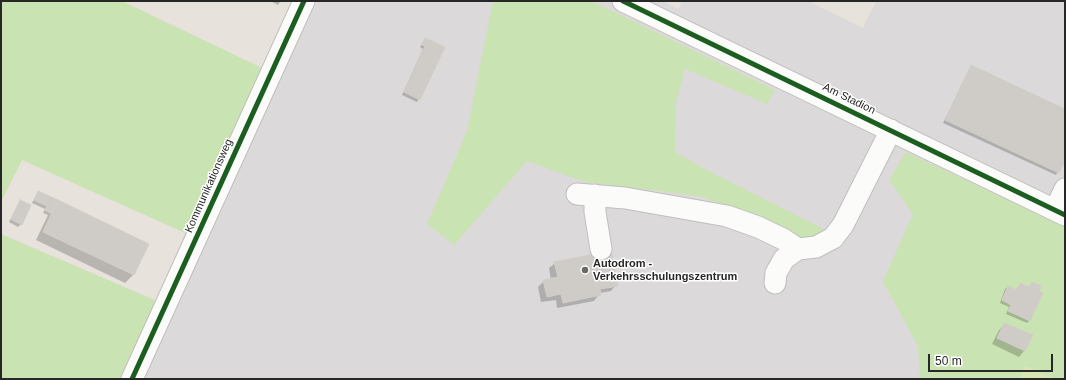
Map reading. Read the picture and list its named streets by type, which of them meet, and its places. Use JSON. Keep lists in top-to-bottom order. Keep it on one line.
{"streets":{"street":["Am Stadion","Kommunikationsweg"]},"places":["Autodrom - Verkehrsschulungszentrum"],"scale_bar":"50 m"}
